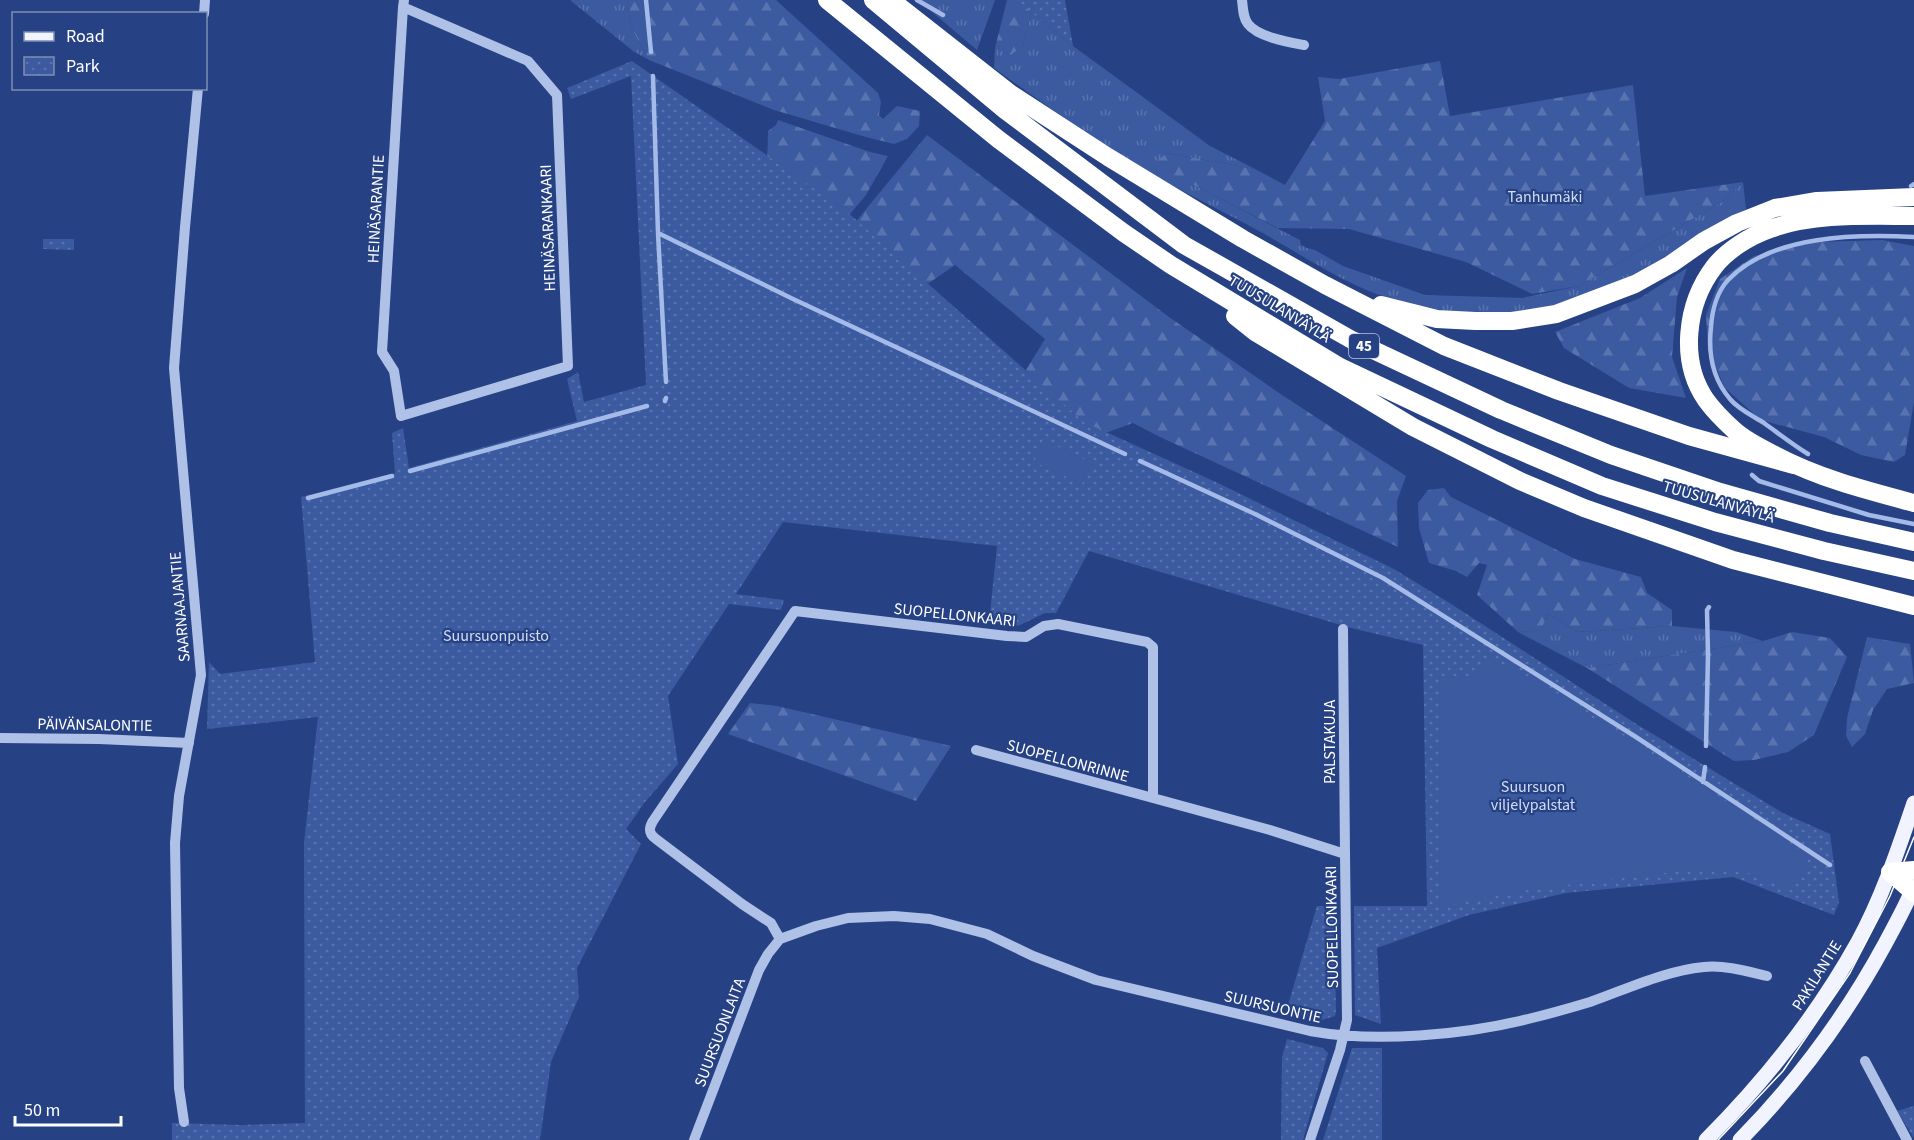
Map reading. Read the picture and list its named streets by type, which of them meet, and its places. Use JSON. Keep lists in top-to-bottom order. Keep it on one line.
{"streets":{"highway":["TUUSULANVÄYLÄ","45"],"main road":["PAKILANTIE"],"street":["HEINÄSARANTIE","HEINÄSARANKAARI","SAARNAAJANTIE","SUOPELLONKAARI","PÄIVÄNSALONTIE","PALSTAKUJA","SUOPELLONRINNE","SUURSUONTIE","SUURSUONLAITA"]},"crossings":[["HEINÄSARANTIE","HEINÄSARANKAARI"],["SAARNAAJANTIE","PÄIVÄNSALONTIE"],["SUOPELLONKAARI","PALSTAKUJA"],["SUOPELLONKAARI","SUOPELLONRINNE"],["SUOPELLONKAARI","SUURSUONTIE"],["SUOPELLONKAARI","SUURSUONLAITA"],["SUURSUONTIE","SUURSUONLAITA"]],"parks":["Tanhumäki","Suursuonpuisto","Suursuon viljelypalstat"],"legend":["Road","Park"],"scale_bar":"50 m"}
